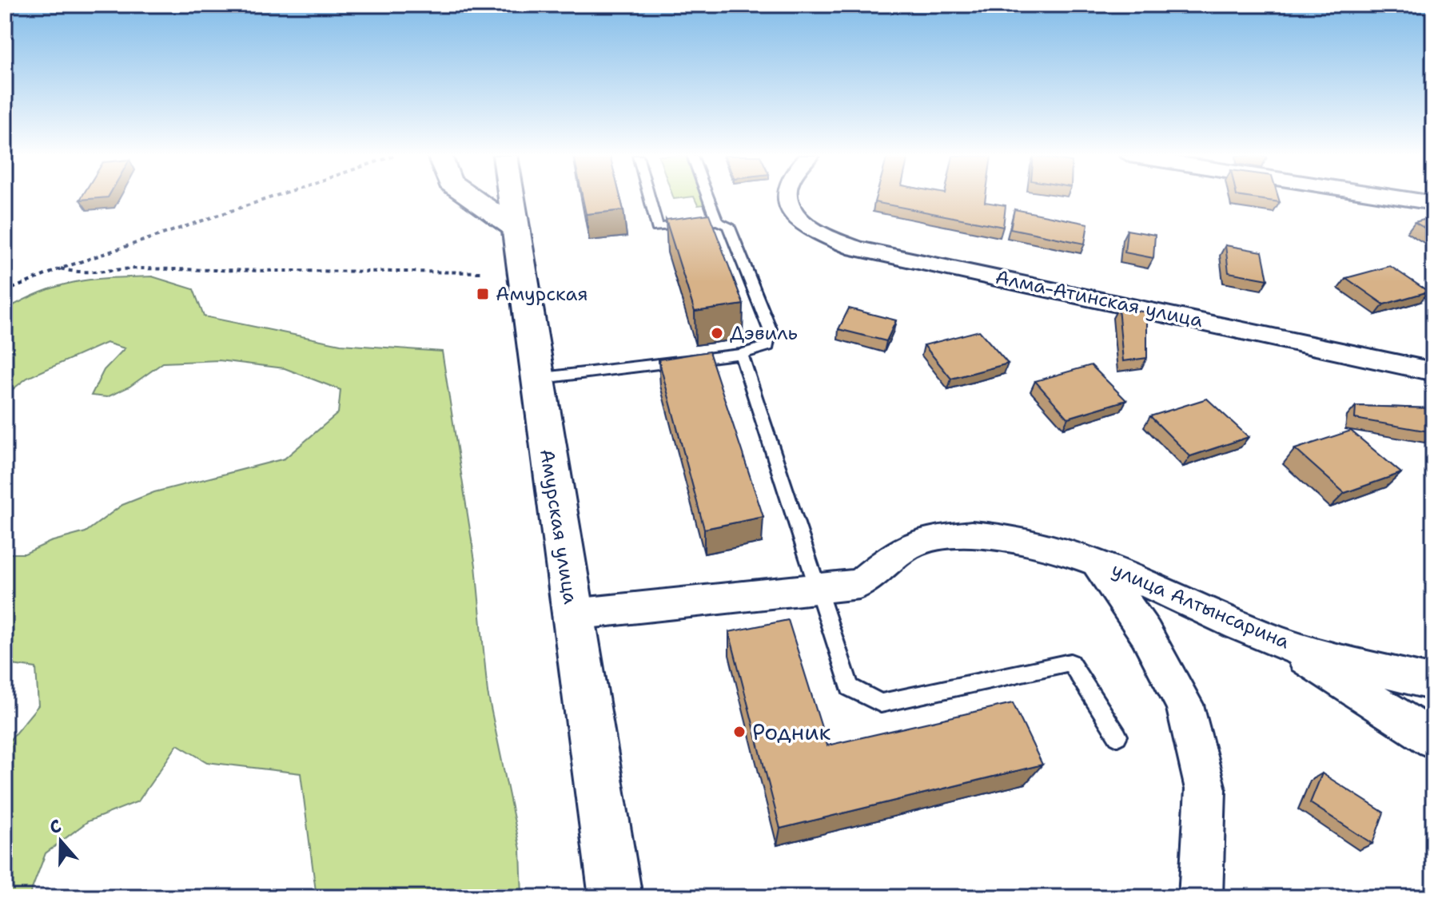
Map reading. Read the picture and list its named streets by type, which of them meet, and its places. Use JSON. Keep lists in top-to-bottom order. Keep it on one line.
{"streets":{"street":["Алма-Атинская улица","Амурская улица","улица Алтынсарина"]},"crossings":[["Амурская улица","улица Алтынсарина"]],"places":{"transit":["Амурская"],"other":["Дэвиль","Родник"]},"north":"top"}
